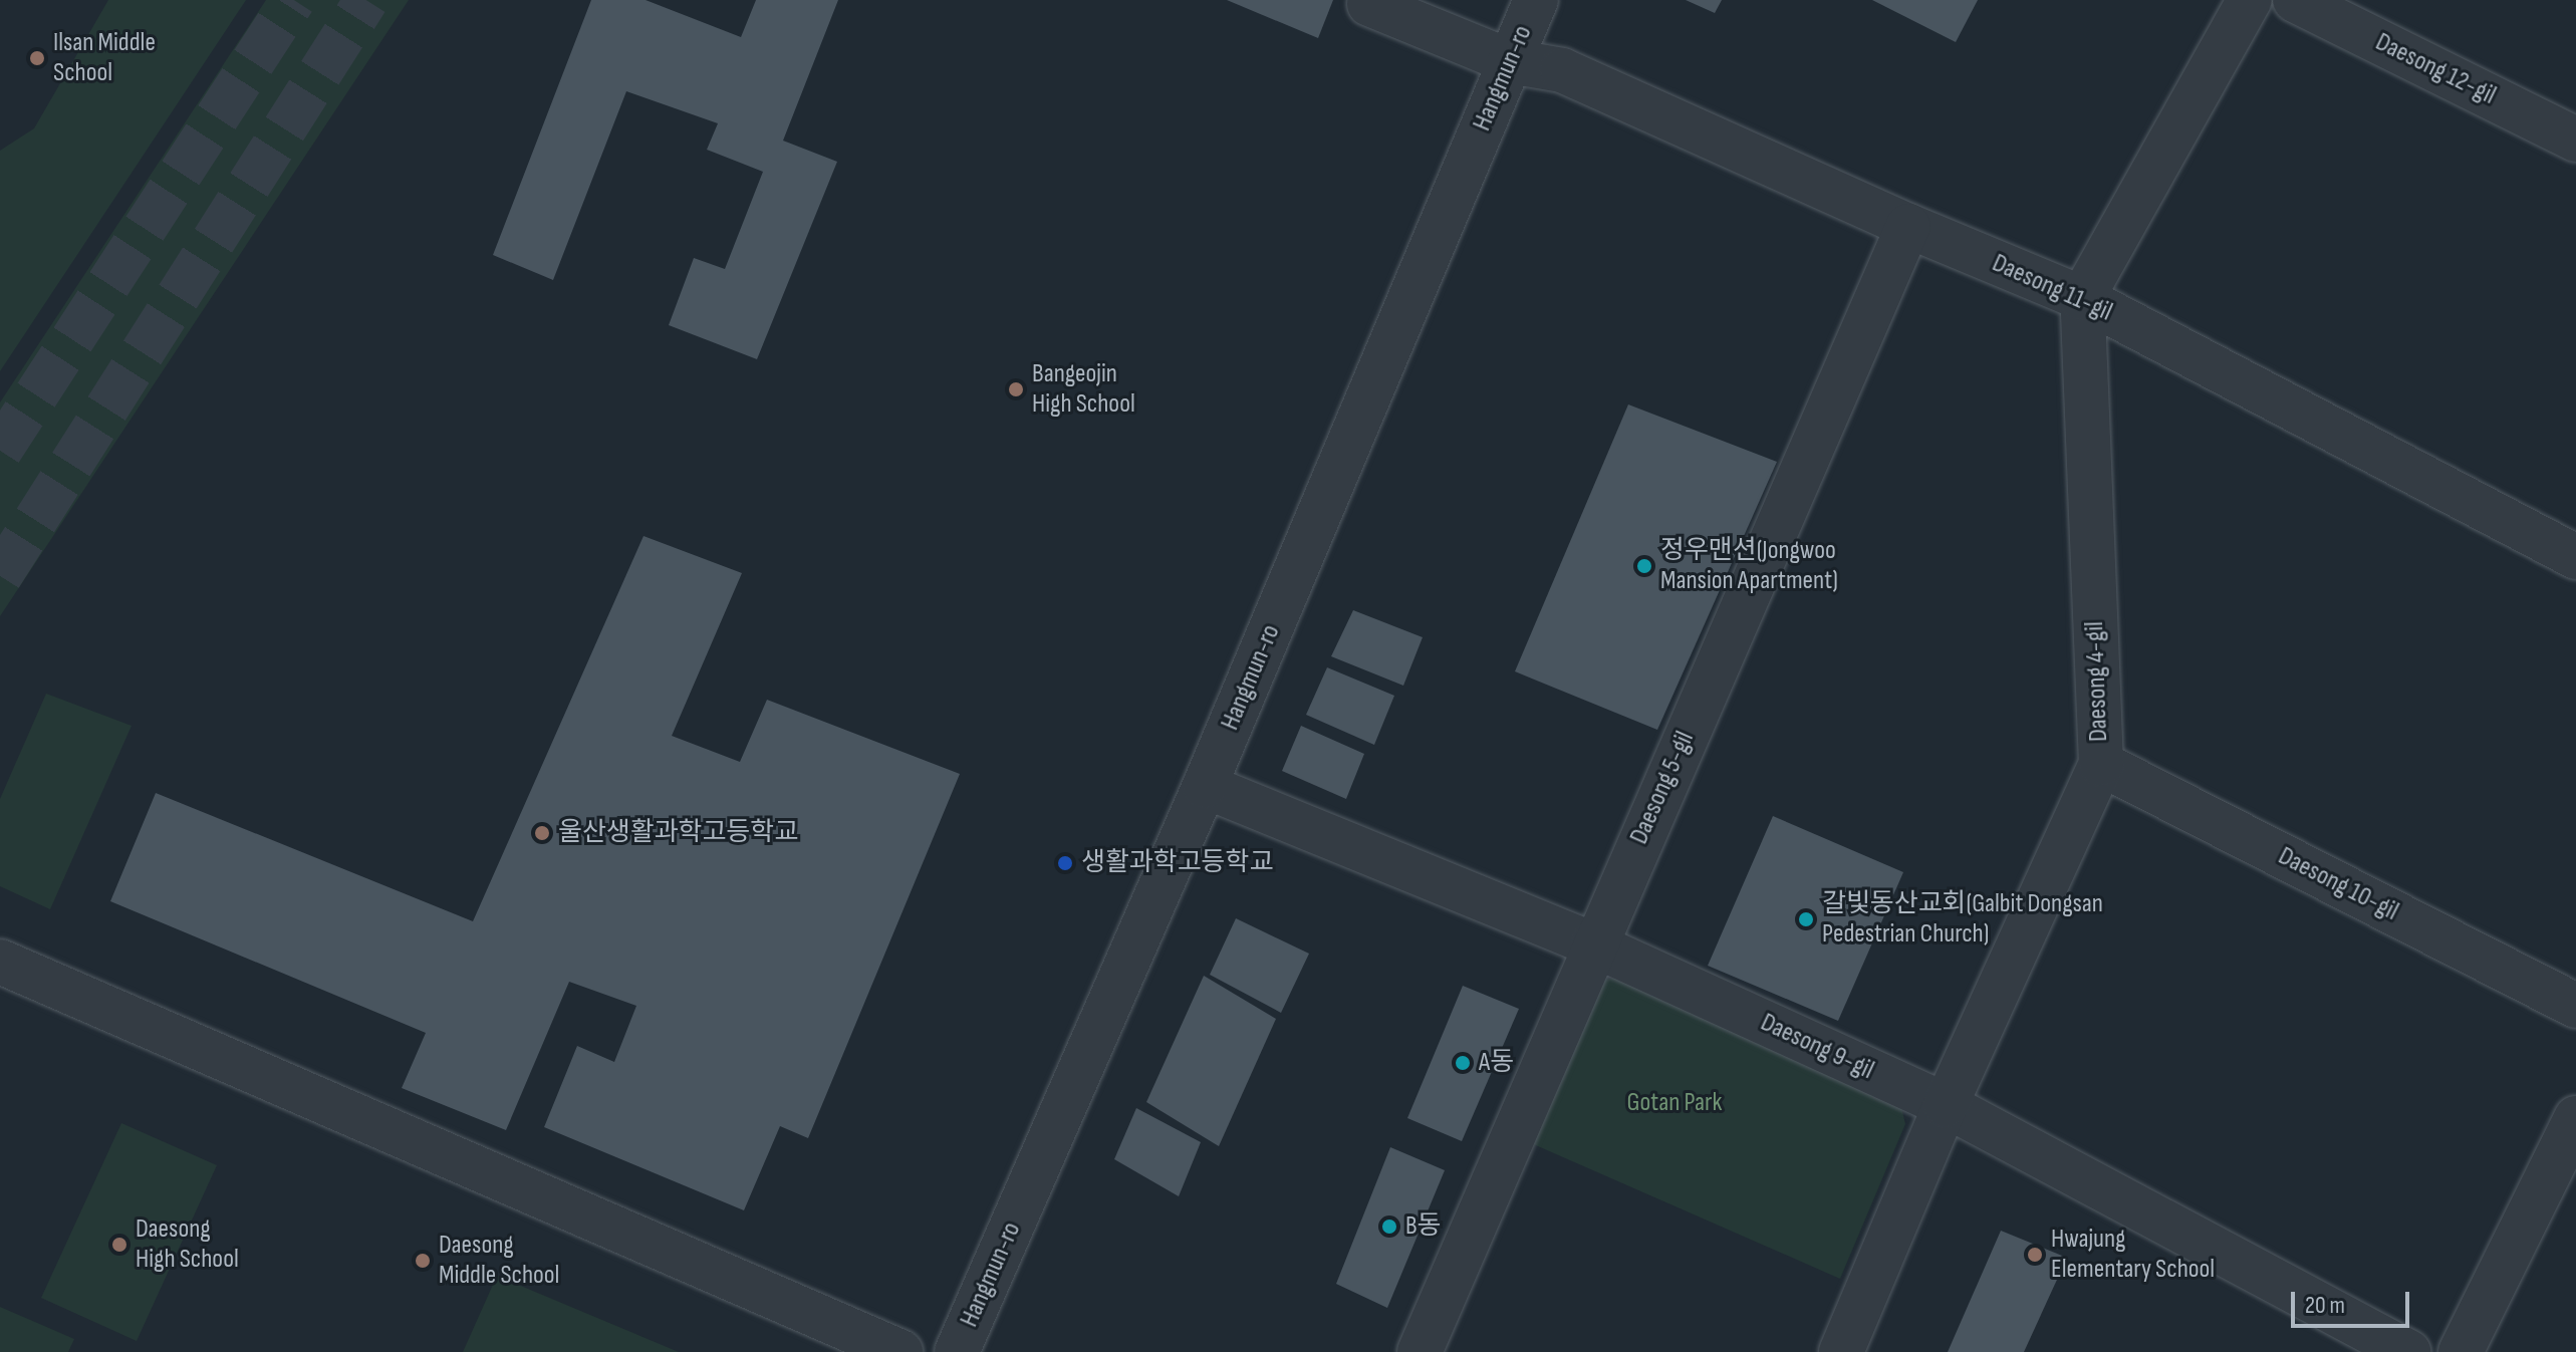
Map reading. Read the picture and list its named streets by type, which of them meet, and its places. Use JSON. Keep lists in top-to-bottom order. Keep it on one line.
{"streets":{"street":["Daesong 12-gil","Hangmun-ro","Daesong 11-gil","Daesong 4-gil","Daesong 5-gil","Daesong 10-gil","Daesong 9-gil"]},"crossings":[["Hangmun-ro","Daesong 11-gil"],["Hangmun-ro","Daesong 9-gil"],["Daesong 11-gil","Daesong 4-gil"],["Daesong 11-gil","Daesong 5-gil"],["Daesong 4-gil","Daesong 10-gil"],["Daesong 4-gil","Daesong 9-gil"],["Daesong 5-gil","Daesong 9-gil"]],"parks":["Gotan Park"],"places":["Ilsan Middle School","Bangeojin High School","정우맨션(Jongwoo Mansion Apartment)","울산생활과학고등학교","생활과학고등학교","갈빛동산교회(Galbit Dongsan Pedestrian Church)","A동","B동","Daesong High School","Hwajung Elementary School","Daesong Middle School"],"scale_bar":"20 m"}
